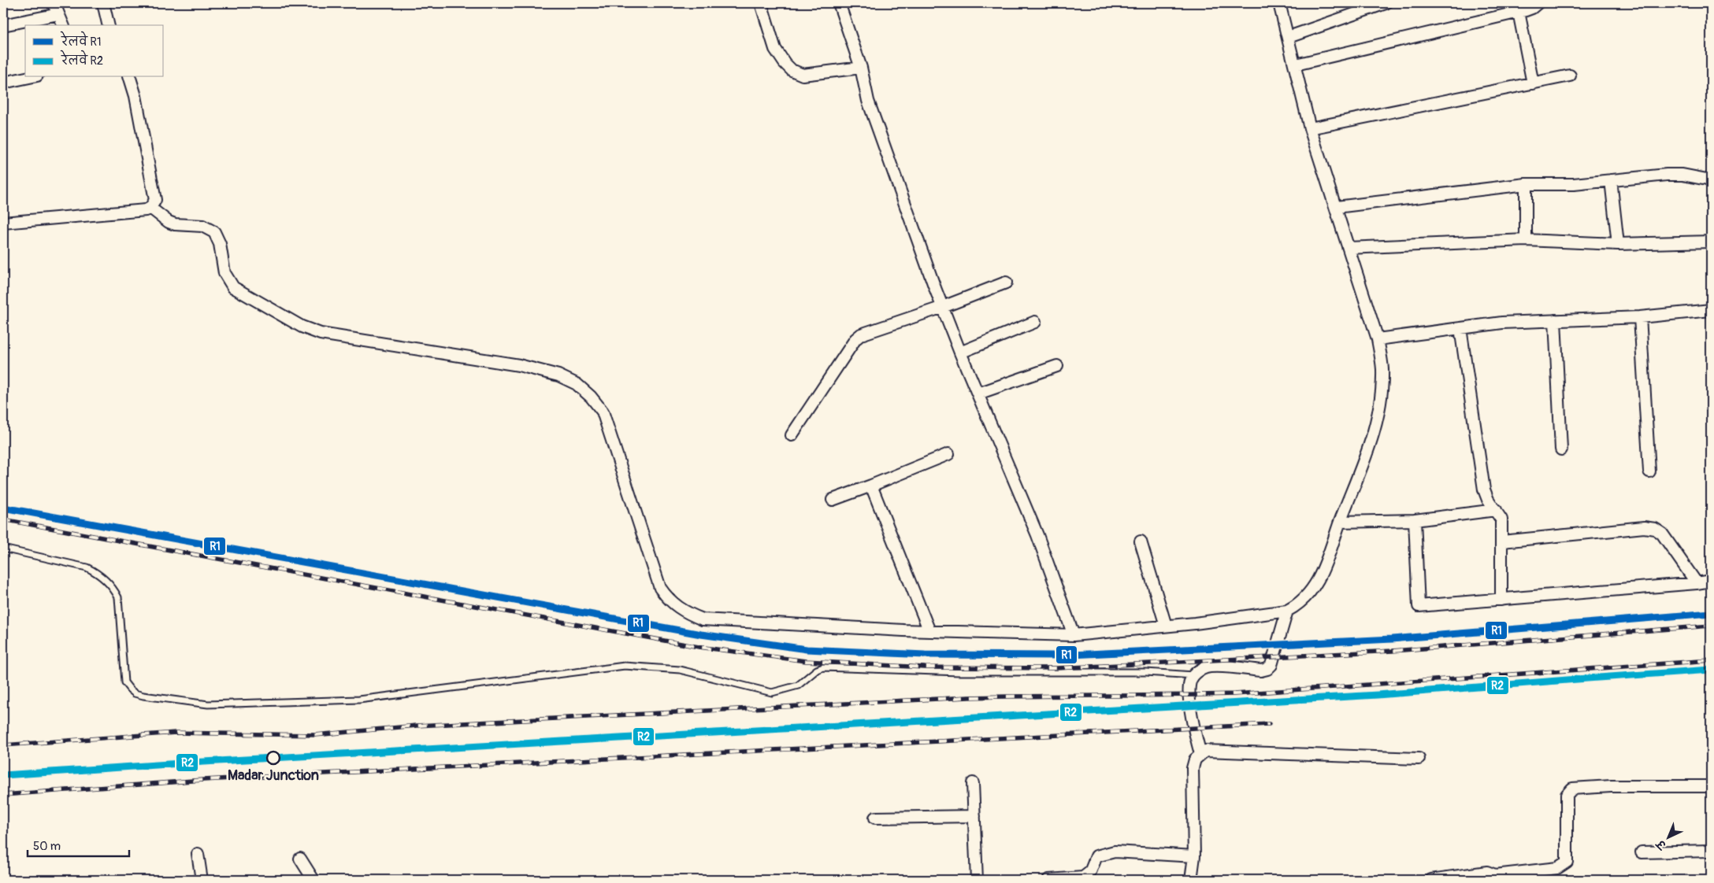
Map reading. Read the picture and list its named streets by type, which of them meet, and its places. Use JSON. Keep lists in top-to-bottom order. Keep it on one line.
{"places":["Madar Junction"],"lines":["rail line R1","rail line R2"],"legend":["रेलवे R1","रेलवे R2"],"scale_bar":"50 m","north":"bottom left"}
